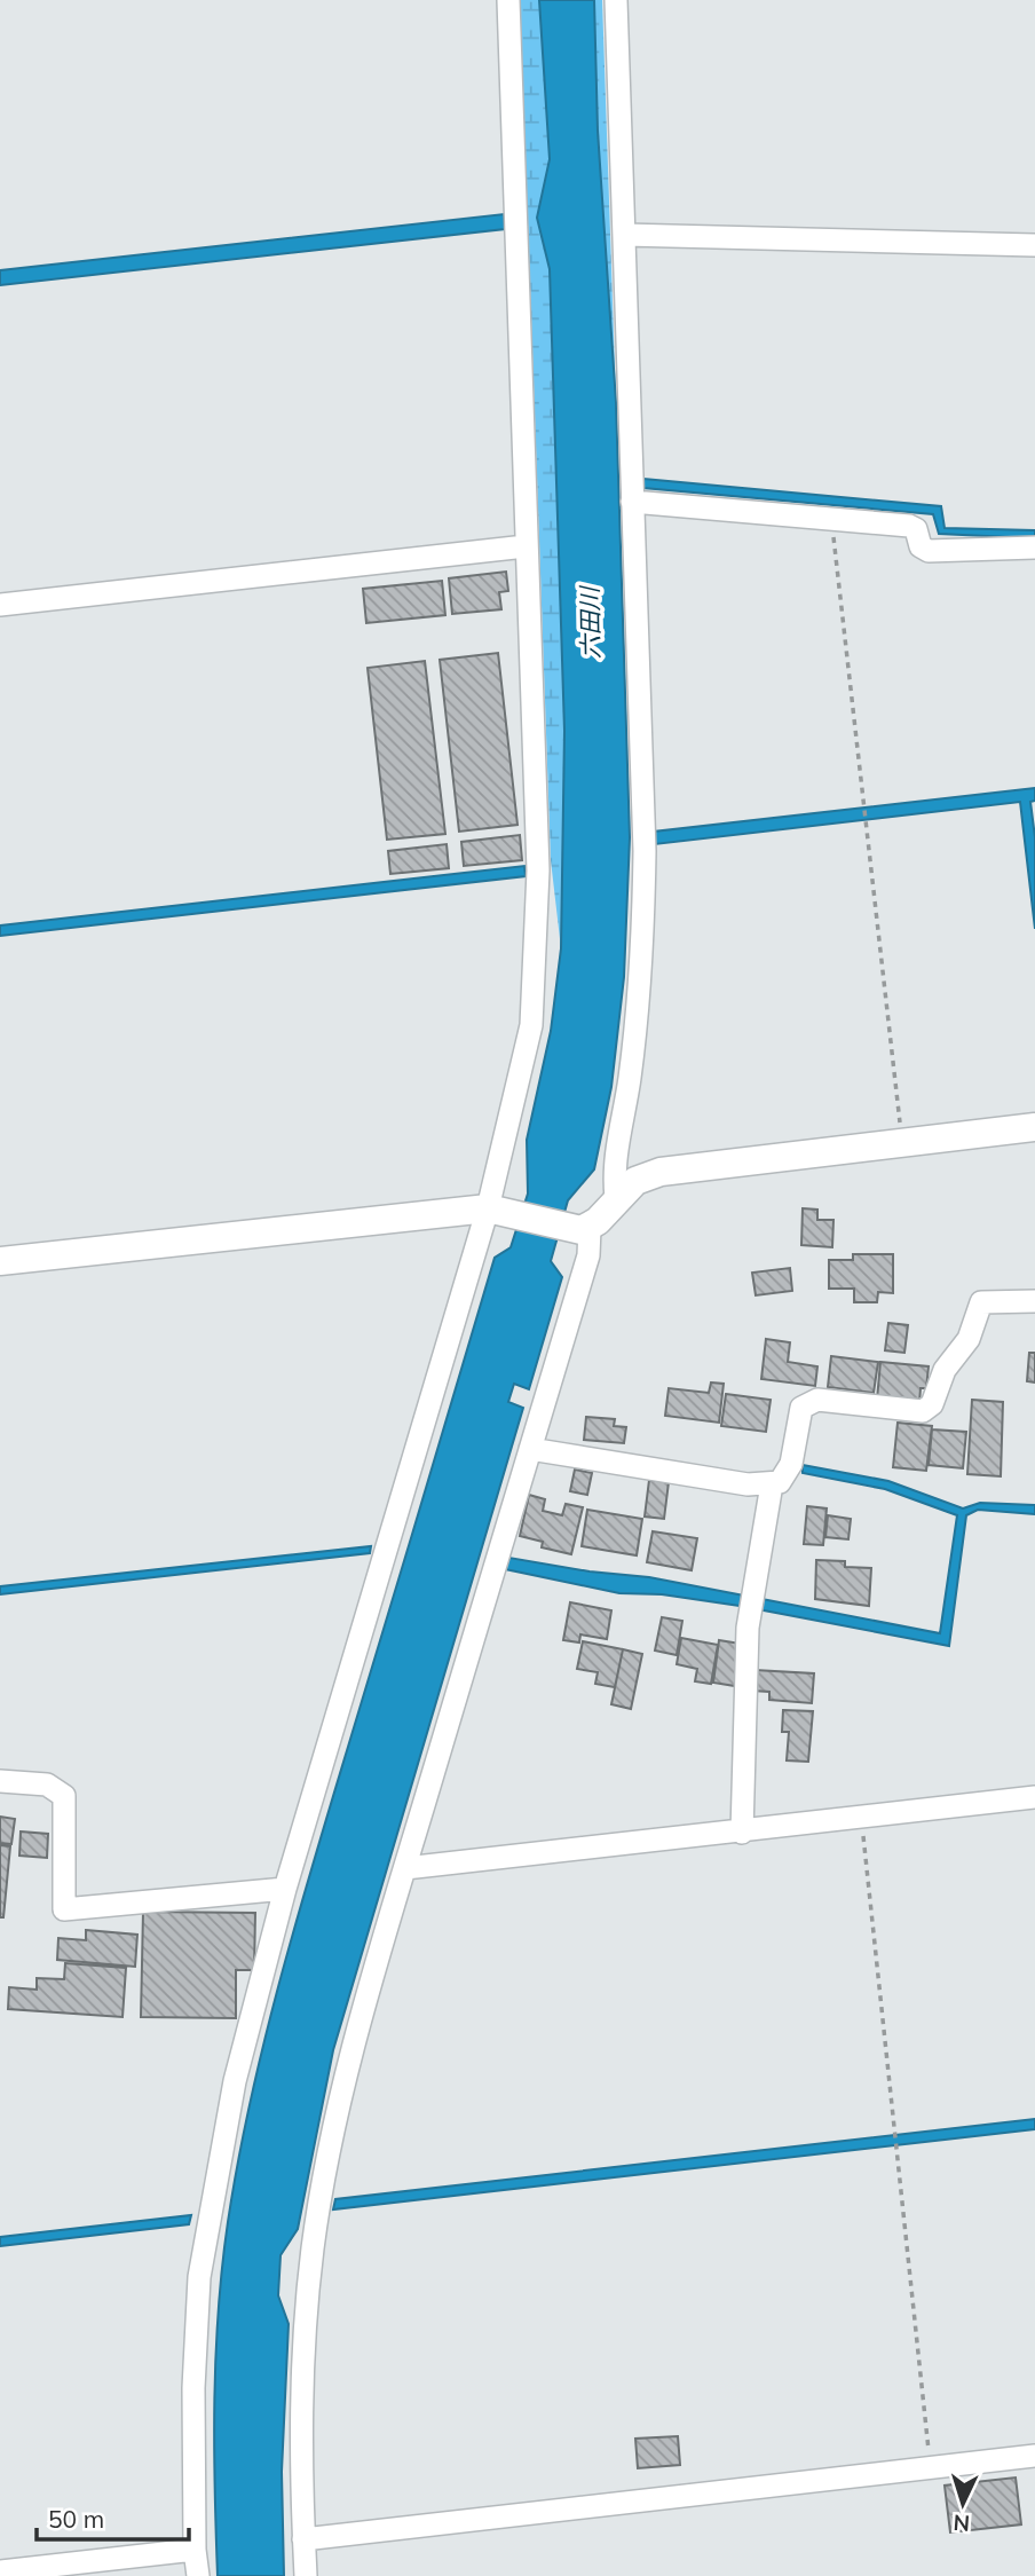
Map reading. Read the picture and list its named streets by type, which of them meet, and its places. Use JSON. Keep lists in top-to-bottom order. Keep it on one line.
{"water":["六田川"],"scale_bar":"50 m","north":"bottom"}
